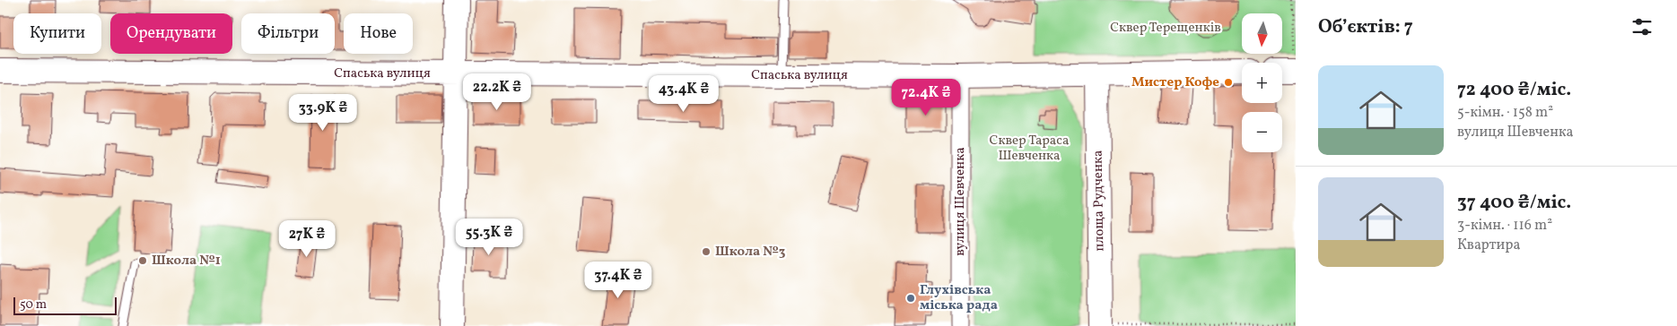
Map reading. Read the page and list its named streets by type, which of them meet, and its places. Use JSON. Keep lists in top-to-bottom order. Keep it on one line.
{"streets":{"street":["Спаська вулиця","площа Рудченка","вулиця Шевченка"]},"crossings":[["Спаська вулиця","площа Рудченка"],["Спаська вулиця","вулиця Шевченка"]],"parks":["Сквер Терещенків","Сквер Тараса Шевченка"],"places":["Мистер Кофе","Школа №3","Школа №1","Глухівська міська рада"],"scale_bar":"50 m","north":"bottom","page":{"heading":"Об’єктів: 7","map_buttons":["+","−"],"chip":["Купити","Орендувати","Фільтри","Нове"],"list":[{"name":"72 400 ₴/міс.","note":"5-кімн. · 158 m² · вулиця Шевченка"},{"name":"37 400 ₴/міс.","note":"3-кімн. · 116 m² · Квартира"}],"price":["22.2K ₴","43.4K ₴","72.4K ₴","33.9K ₴","55.3K ₴","27K ₴","37.4K ₴"],"scale":"50 m"}}
